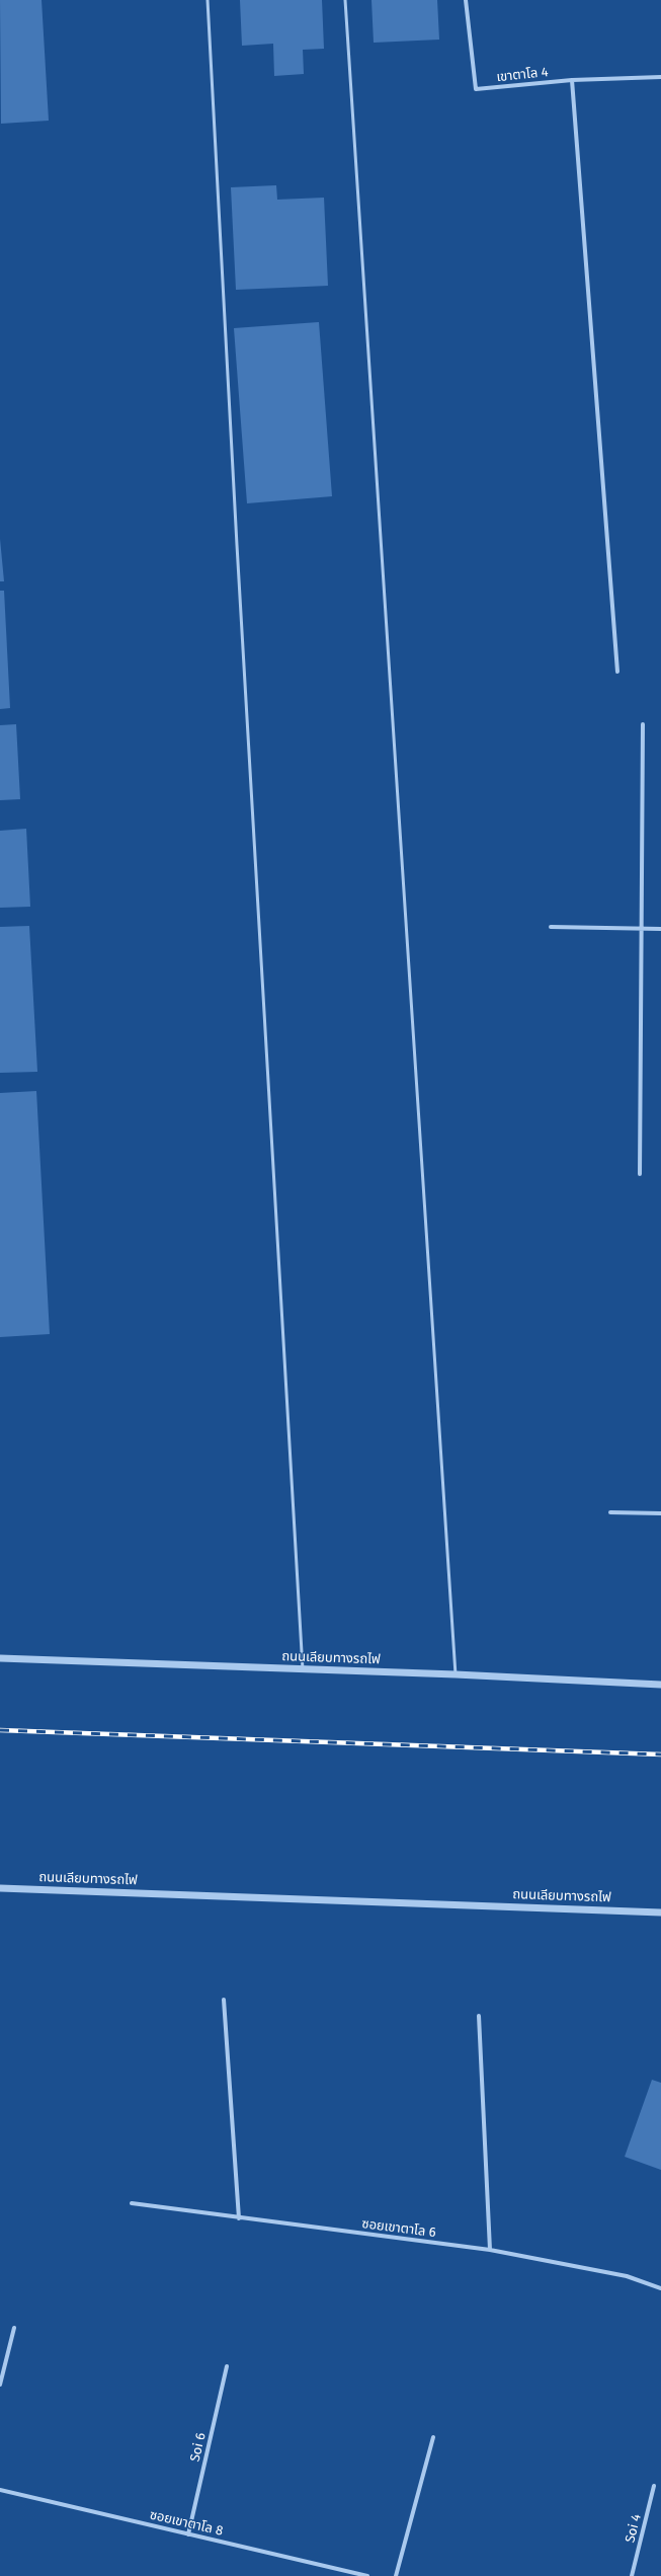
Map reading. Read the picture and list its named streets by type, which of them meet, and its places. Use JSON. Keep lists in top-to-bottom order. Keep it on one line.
{"streets":{"street":["เขาตาโล 4","ถนนเลียบทางรถไฟ","ซอยเขาตาโล 6","Soi 6","ซอยเขาตาโล 8","Soi 4"]},"crossings":[["Soi 6","ซอยเขาตาโล 8"]]}
